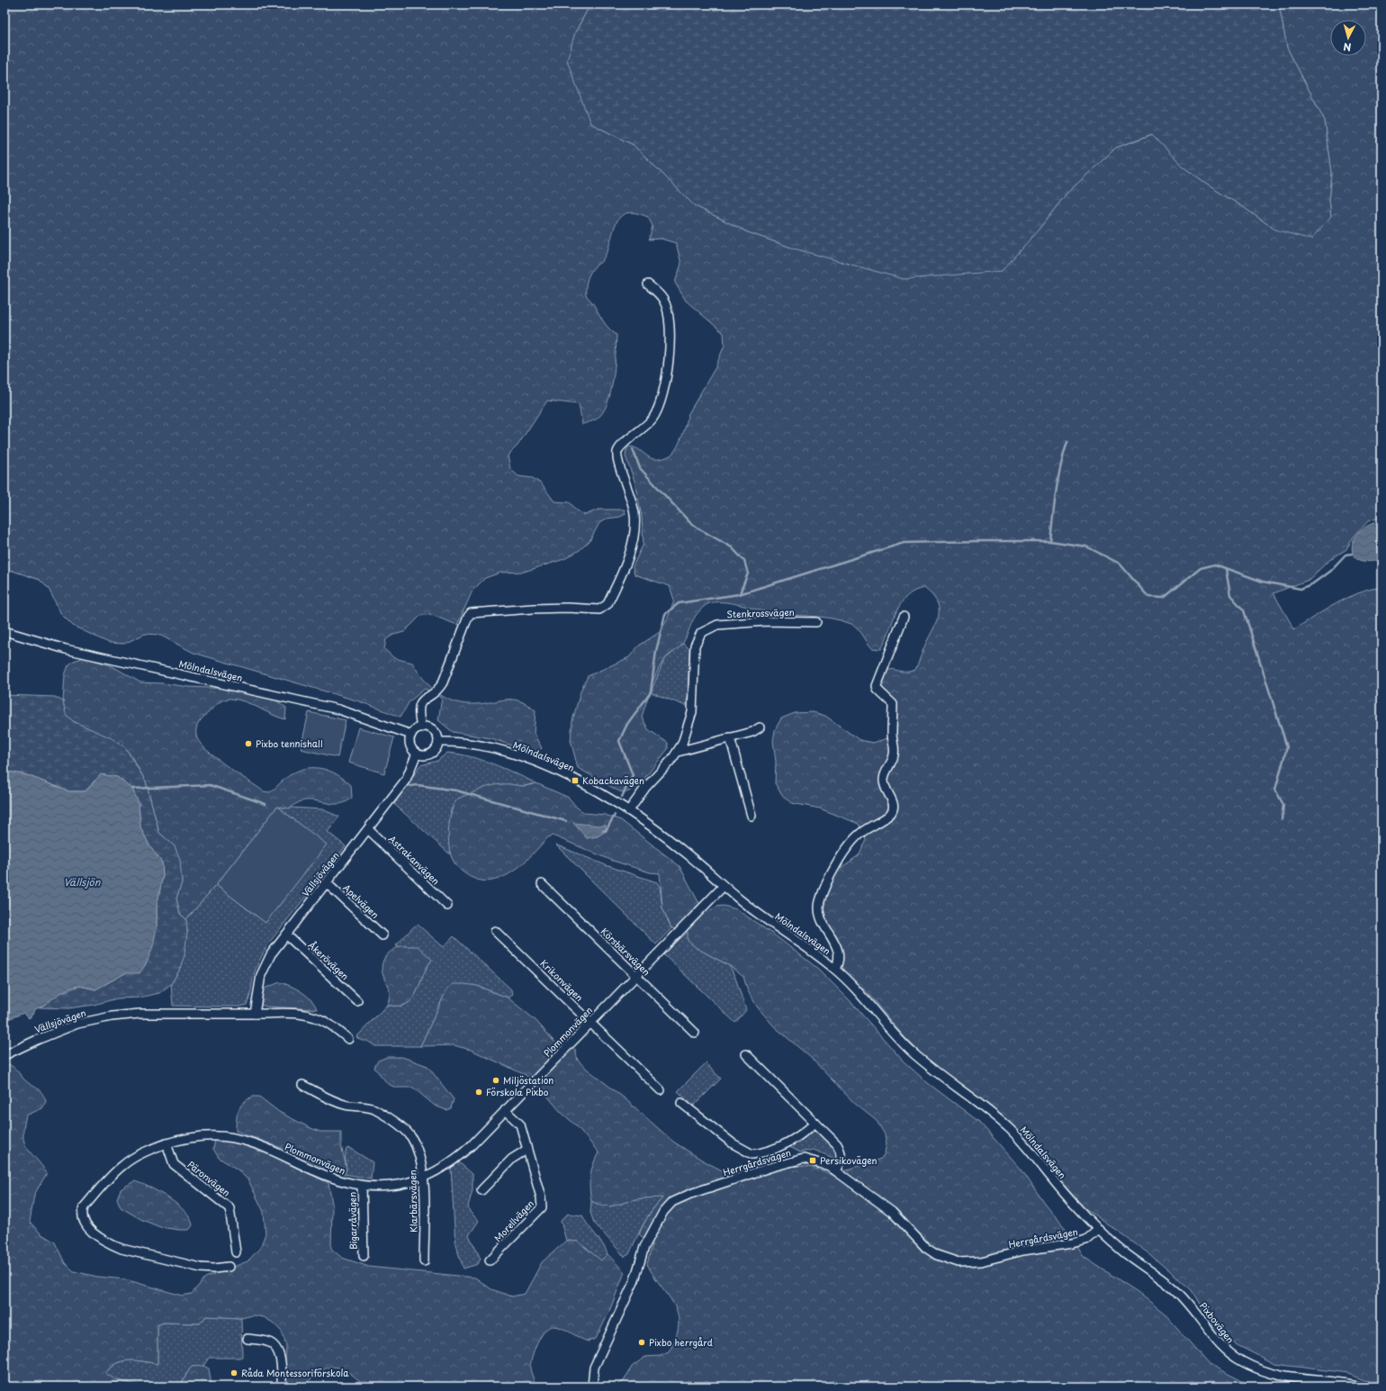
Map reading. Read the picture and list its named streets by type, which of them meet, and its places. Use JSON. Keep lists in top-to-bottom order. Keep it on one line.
{"streets":{"street":["Stenkrossvägen","Mölndalsvägen","Astrakanvägen","Vällsjövägen","Apelvägen","Körsbärsvägen","Åkerövägen","Krikonvägen","Plommonvägen","Herrgårdsvägen","Päronvägen","Klarbärsvägen","Bigarråvägen","Morellvägen","Pixbovägen"]},"crossings":[["Stenkrossvägen","Mölndalsvägen"],["Mölndalsvägen","Vällsjövägen"],["Mölndalsvägen","Plommonvägen"],["Mölndalsvägen","Herrgårdsvägen"],["Mölndalsvägen","Pixbovägen"],["Astrakanvägen","Vällsjövägen"],["Vällsjövägen","Apelvägen"],["Vällsjövägen","Åkerövägen"],["Körsbärsvägen","Plommonvägen"],["Krikonvägen","Plommonvägen"],["Plommonvägen","Päronvägen"],["Plommonvägen","Klarbärsvägen"],["Plommonvägen","Bigarråvägen"],["Plommonvägen","Morellvägen"],["Herrgårdsvägen","Pixbovägen"]],"water":["Vällsjön"],"places":{"other":["Pixbo tennishall","Miljöstation","Förskola Pixbo","Pixbo herrgård","Råda Montessoriförskola"],"transit":["Kobackavägen","Persikovägen"]},"north":"bottom"}
